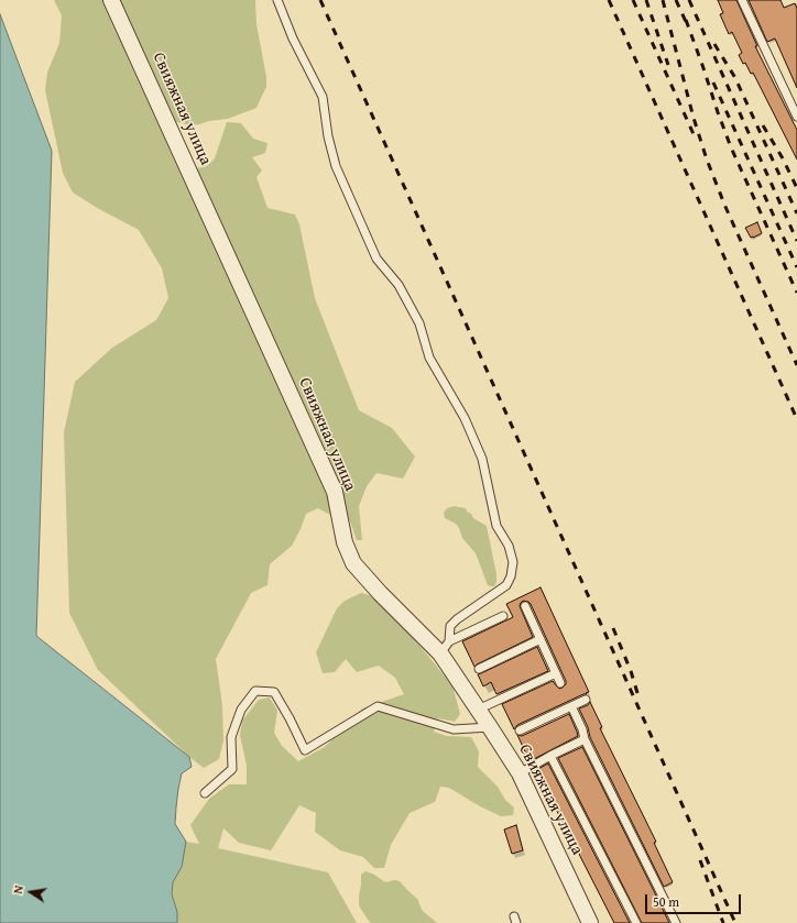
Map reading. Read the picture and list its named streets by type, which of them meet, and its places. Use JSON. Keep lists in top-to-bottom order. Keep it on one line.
{"streets":{"street":["Свияжная улица"]},"scale_bar":"50 m","north":"left"}
